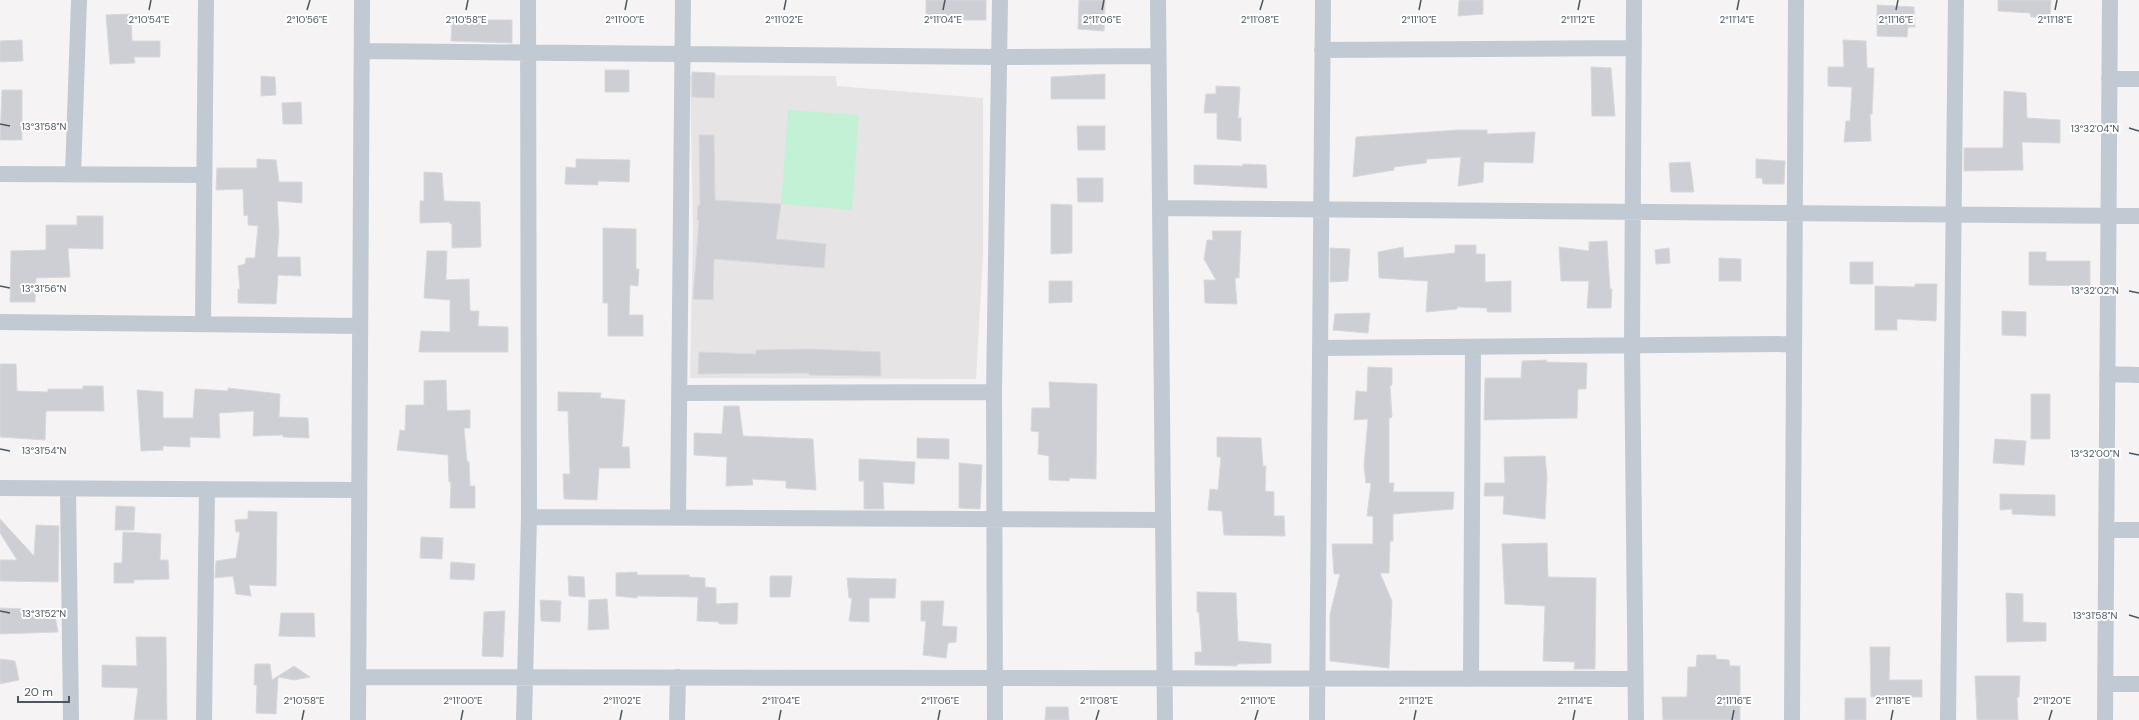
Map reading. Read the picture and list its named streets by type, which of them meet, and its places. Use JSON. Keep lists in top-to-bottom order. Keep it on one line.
{"scale_bar":"20 m","coordinates":["2°10'54\"E","2°10'56\"E","2°10'58\"E","2°11'00\"E","2°11'02\"E","2°11'04\"E","2°11'06\"E","2°11'08\"E","2°11'10\"E","2°11'12\"E","2°11'14\"E","2°11'16\"E","2°11'18\"E","13°31'58\"N","13°32'04\"N","13°31'56\"N","13°32'02\"N","13°31'54\"N","13°32'00\"N","13°31'52\"N","2°11'20\"E"]}
